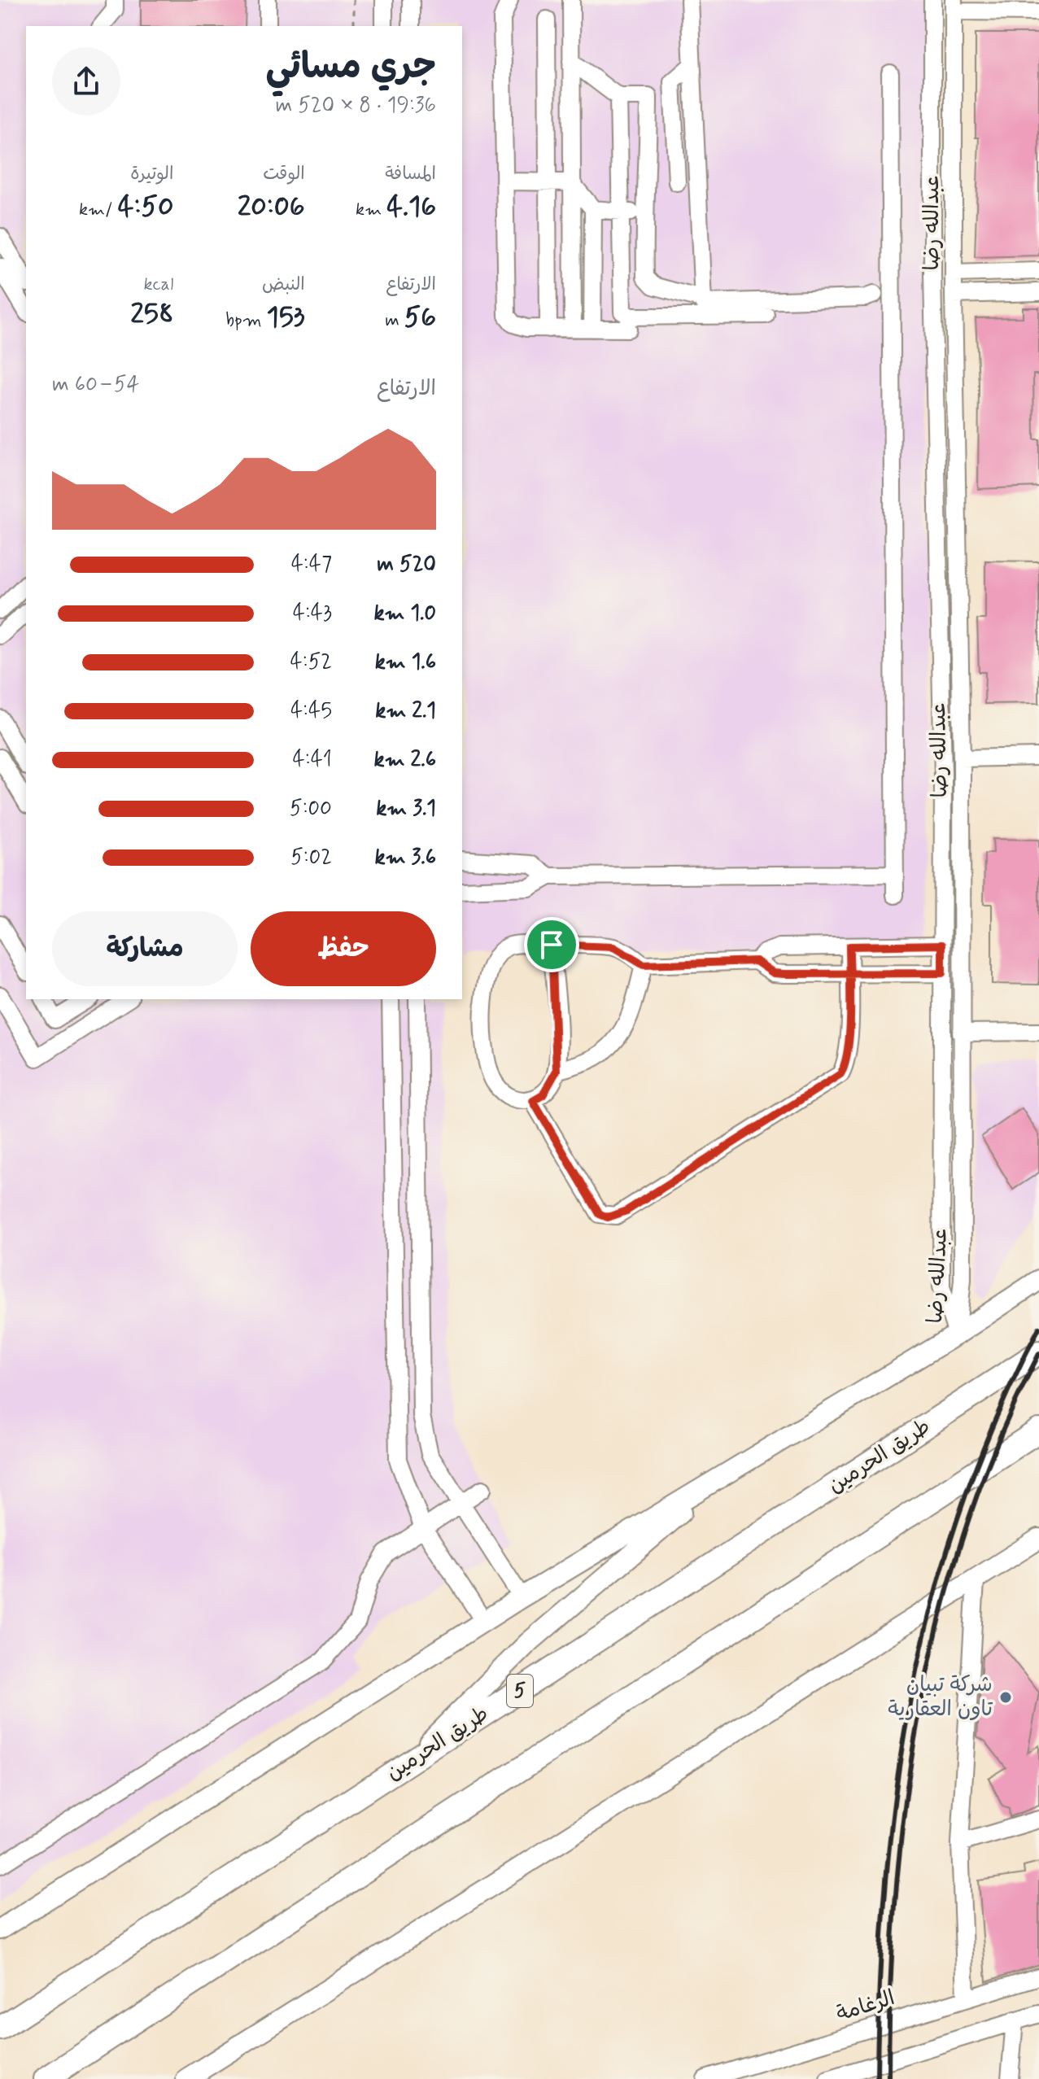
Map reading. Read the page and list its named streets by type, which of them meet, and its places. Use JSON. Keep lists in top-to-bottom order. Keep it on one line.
{"streets":{"highway":["طريق الحرمين","5"],"street":["عبدالله رضا","الرغامة"]},"places":["شركة تبيان تاون العقارية"],"page":{"heading":["جري مسائي","19:36 · 8 × 520 m"],"stats":[["المسافة","4.16 km"],["الوقت","20:06"],["الوتيرة","4:50 /km"],["الارتفاع","56 m"],["النبض","153 bpm"],["kcal","258"]],"chart":["الارتفاع","54–60 m"],"list":[{"name":"520 m","note":"4:47"},{"name":"1.0 km","note":"4:43"},{"name":"1.6 km","note":"4:52"},{"name":"2.1 km","note":"4:45"},{"name":"2.6 km","note":"4:41"},{"name":"3.1 km","note":"5:00"},{"name":"3.6 km","note":"5:02"}],"buttons":["حفظ","مشاركة"]}}
